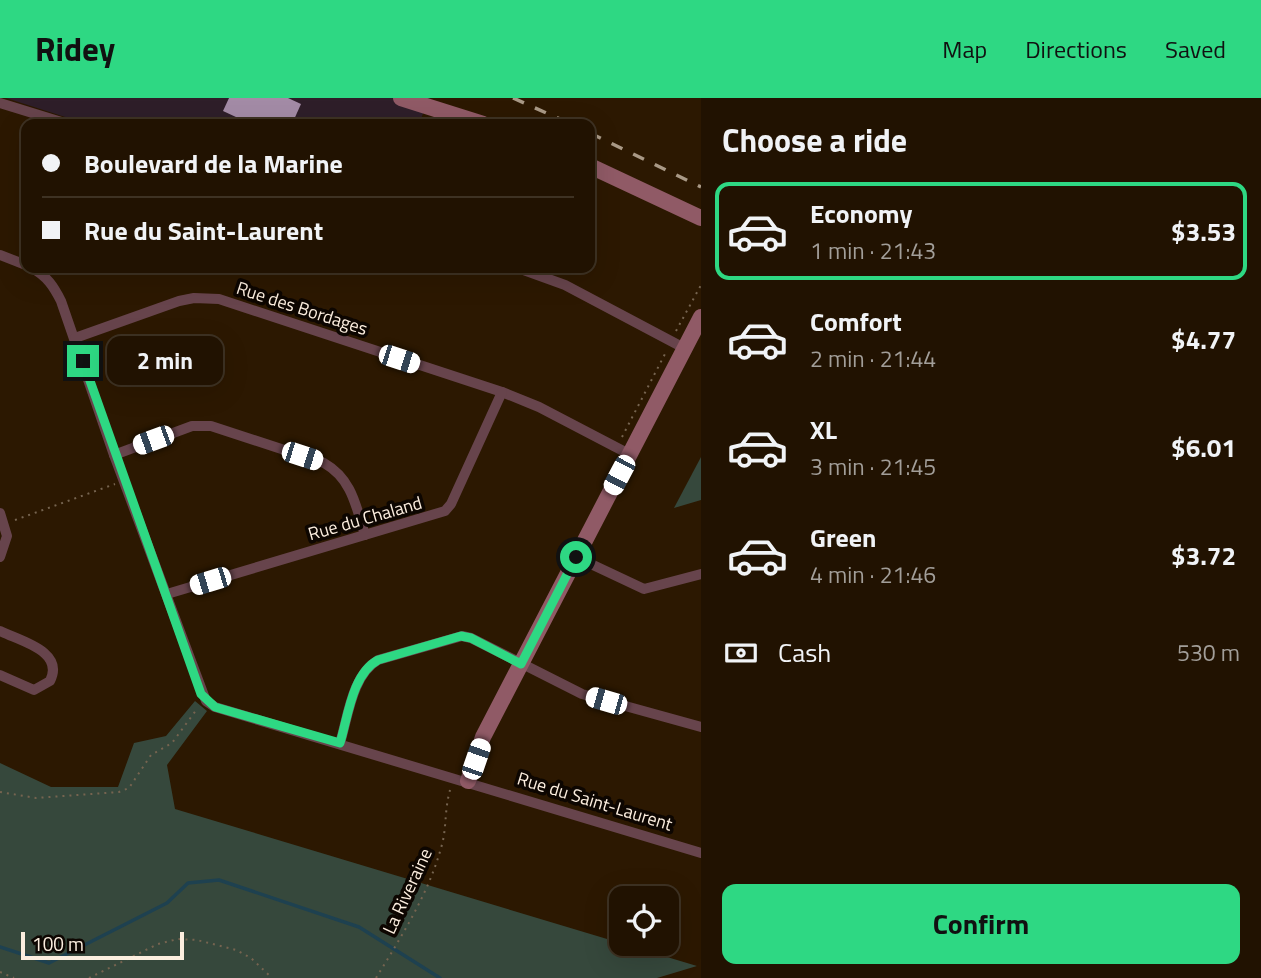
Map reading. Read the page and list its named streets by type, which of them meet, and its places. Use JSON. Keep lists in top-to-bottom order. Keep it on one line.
{"streets":{"street":["Rue des Bordages","Rue du Chaland","Rue du Saint-Laurent"],"path":["La Riveraine"]},"crossings":[["Rue des Bordages","Rue du Chaland"],["Rue du Saint-Laurent","La Riveraine"]],"scale_bar":"100 m","page":{"header":"Ridey","nav":["Map","Directions","Saved"],"heading":"Choose a ride","banner":["Boulevard de la Marine","Rue du Saint-Laurent"],"list":[{"name":"Economy","note":"1 min · 21:43","value":"$3.53"},{"name":"Comfort","note":"2 min · 21:44","value":"$4.77"},{"name":"XL","note":"3 min · 21:45","value":"$6.01"},{"name":"Green","note":"4 min · 21:46","value":"$3.72"}],"bubble":"2 min","pay":["Cash","530 m"],"buttons":"Confirm","scale":"100 m"}}
